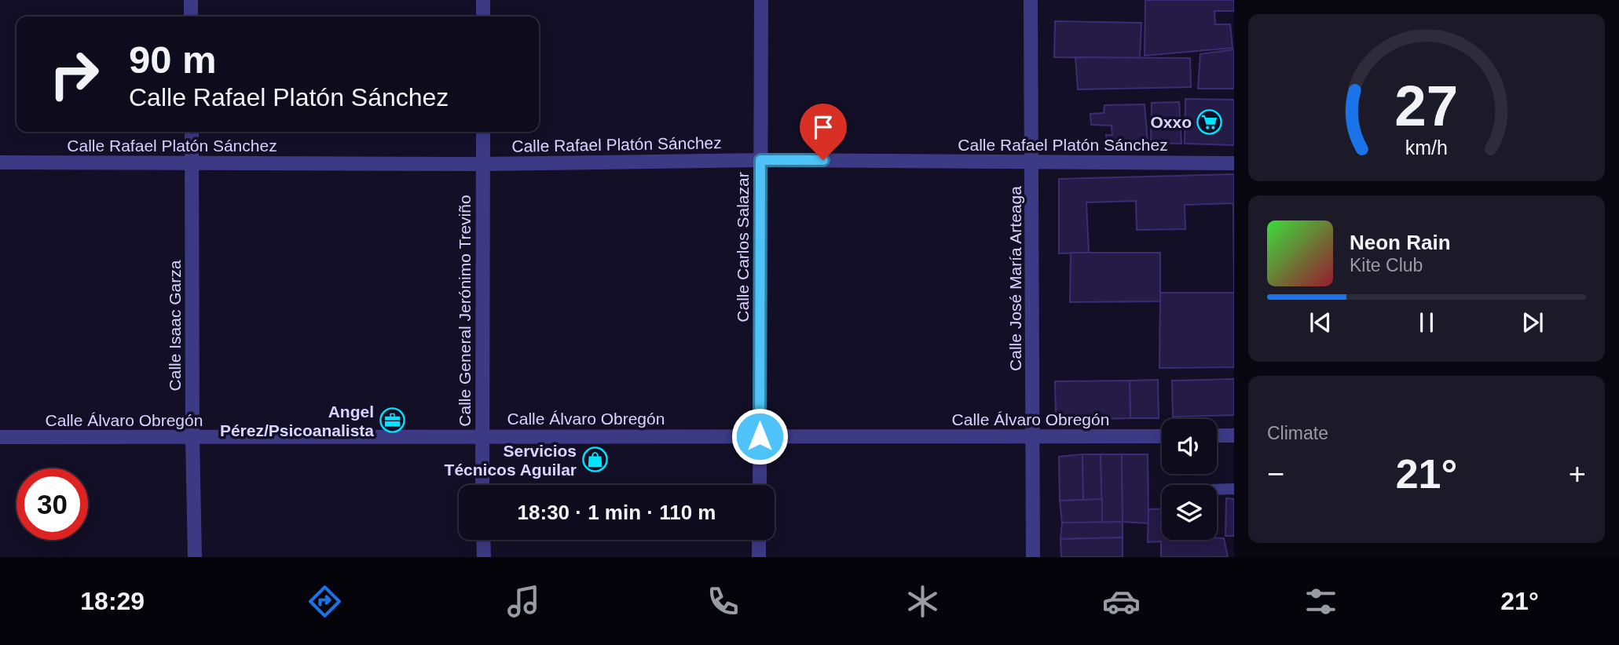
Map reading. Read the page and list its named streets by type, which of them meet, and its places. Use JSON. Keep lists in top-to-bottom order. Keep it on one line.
{"streets":{"street":["Calle Rafael Platón Sánchez","Calle Carlos Salazar","Calle José María Arteaga","Calle General Jerónimo Treviño","Calle Isaac Garza","Calle Álvaro Obregón"]},"crossings":[["Calle Rafael Platón Sánchez","Calle Carlos Salazar"],["Calle Rafael Platón Sánchez","Calle José María Arteaga"],["Calle Rafael Platón Sánchez","Calle General Jerónimo Treviño"],["Calle Rafael Platón Sánchez","Calle Isaac Garza"],["Calle Carlos Salazar","Calle Álvaro Obregón"],["Calle José María Arteaga","Calle Álvaro Obregón"],["Calle General Jerónimo Treviño","Calle Álvaro Obregón"],["Calle Isaac Garza","Calle Álvaro Obregón"]],"places":{"supermarket":["Oxxo"],"office":["Angel Pérez/Psicoanalista"],"shop":["Servicios Técnicos Aguilar"]},"page":{"turn":["90 m","Calle Rafael Platón Sánchez"],"song":["Neon Rain","Kite Club"],"tile":"Climate","heat":["−","21°","+"],"limit":"30","trip":"18:30 · 1 min · 110 m","tabs":["18:29","21°"],"gauge":["27","km/h"]}}
